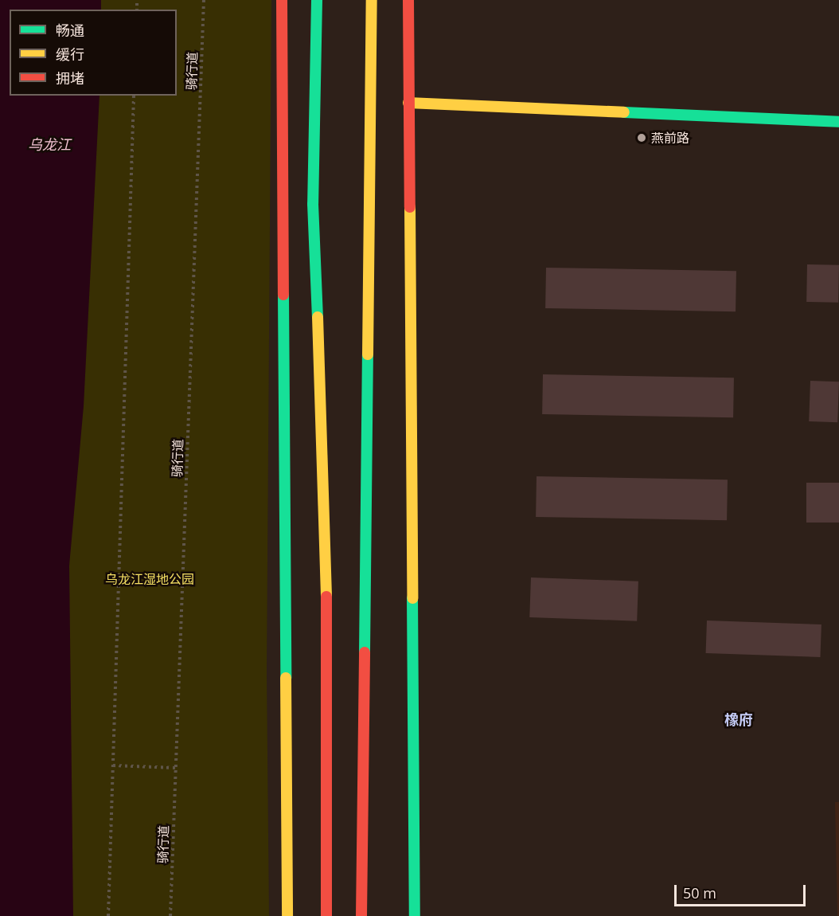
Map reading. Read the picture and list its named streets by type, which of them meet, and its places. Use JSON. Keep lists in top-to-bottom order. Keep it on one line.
{"streets":{"path":["骑行道"]},"districts":["橡府"],"water":["乌龙江"],"parks":["乌龙江湿地公园"],"places":["燕前路"],"legend":["畅通","缓行","拥堵"],"scale_bar":"50 m"}
